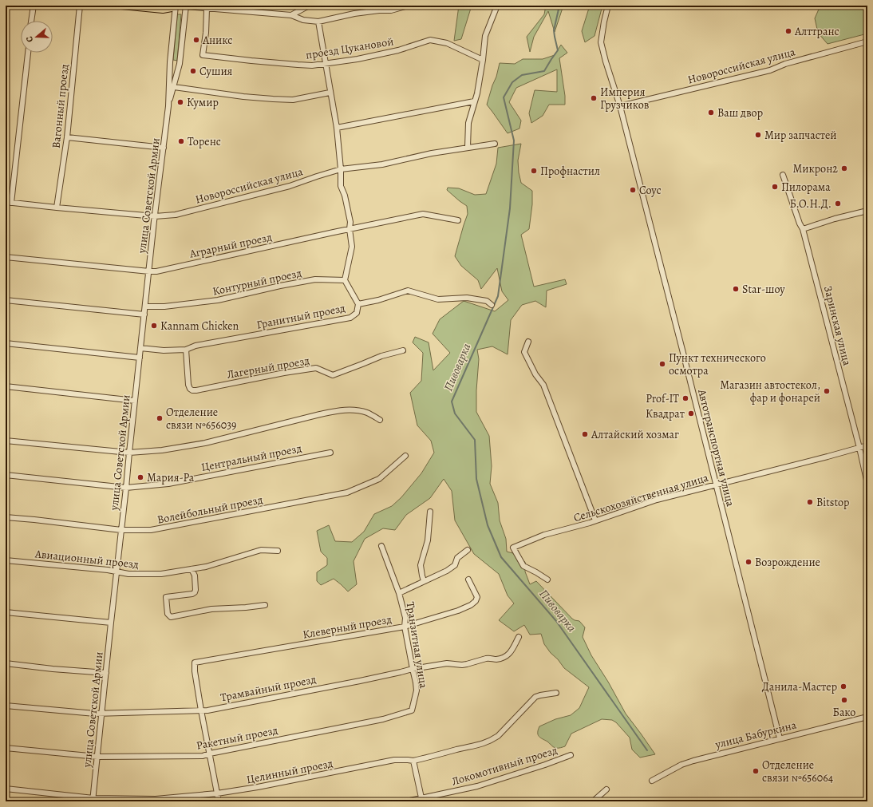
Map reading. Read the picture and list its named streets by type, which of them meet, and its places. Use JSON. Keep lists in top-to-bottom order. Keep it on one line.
{"streets":{"street":["проезд Цукановой","Новороссийская улица","Вагонный проезд","улица Советской Армии","Аграрный проезд","Контурный проезд","Гранитный проезд","Заринская улица","Лагерный проезд","Автотранспортная улица","Центральный проезд","Сельскохозяйственная улица","Волейбольный проезд","Авиационный проезд","Клеверный проезд","Транзитная улица","Трамвайный проезд","улица Бабуркина","Ракетный проезд","Локомотивный проезд","Целинный проезд"]},"crossings":[["Новороссийская улица","Вагонный проезд"],["Новороссийская улица","улица Советской Армии"],["Новороссийская улица","Автотранспортная улица"],["улица Советской Армии","Аграрный проезд"],["улица Советской Армии","Контурный проезд"],["улица Советской Армии","Гранитный проезд"],["улица Советской Армии","Центральный проезд"],["улица Советской Армии","Волейбольный проезд"],["улица Советской Армии","Авиационный проезд"],["улица Советской Армии","Трамвайный проезд"],["улица Советской Армии","Ракетный проезд"],["улица Советской Армии","Целинный проезд"],["Гранитный проезд","Лагерный проезд"],["Заринская улица","Сельскохозяйственная улица"],["Автотранспортная улица","Сельскохозяйственная улица"],["Автотранспортная улица","улица Бабуркина"],["Клеверный проезд","Транзитная улица"],["Клеверный проезд","Трамвайный проезд"],["Транзитная улица","Трамвайный проезд"],["Транзитная улица","Ракетный проезд"]],"water":["Пивоварка"],"places":["Алттранс","Аникс","Сушия","Империя Грузчиков","Кумир","Ваш двор","Мир запчастей","Торенс","Микрон2","Профнастил","Пилорама","Соус","Б.О.Н.Д.","Star-шоу","Kannam Chicken","Пункт технического осмотра","Магазин автостекол, фар и фонарей","Prof-IT","Квадрат","Отделение связи №656039","Алтайский хозмаг","Мария-Ра","Bitstop","Возрождение","Данила-Мастер","Бако","Отделение связи №656064"],"north":"left"}
